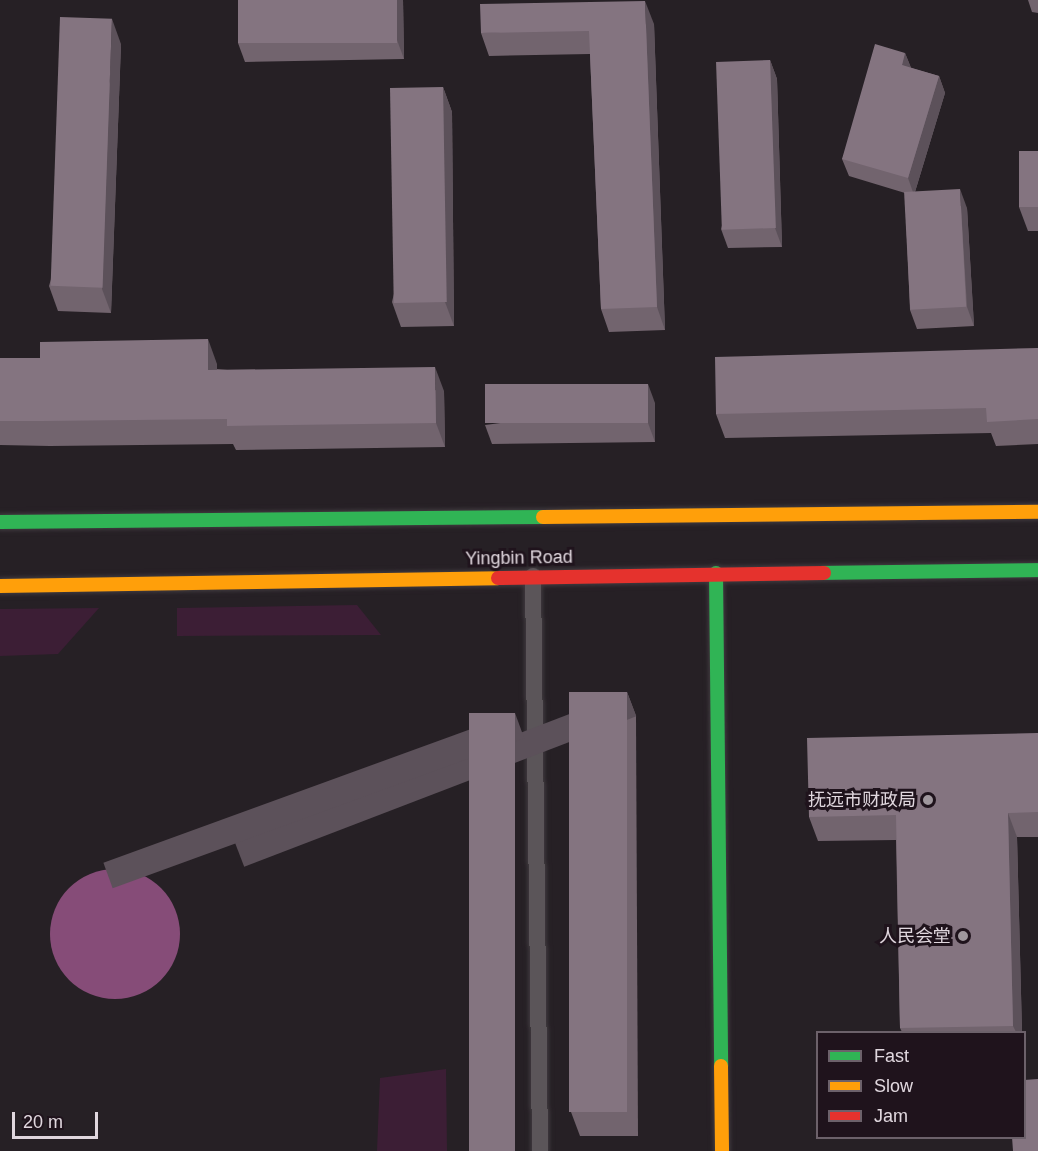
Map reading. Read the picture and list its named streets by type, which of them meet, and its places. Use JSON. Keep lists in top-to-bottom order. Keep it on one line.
{"streets":{"main road":["Yingbin Road"]},"places":["抚远市财政局","人民会堂"],"legend":["Fast","Slow","Jam"],"scale_bar":"20 m"}
